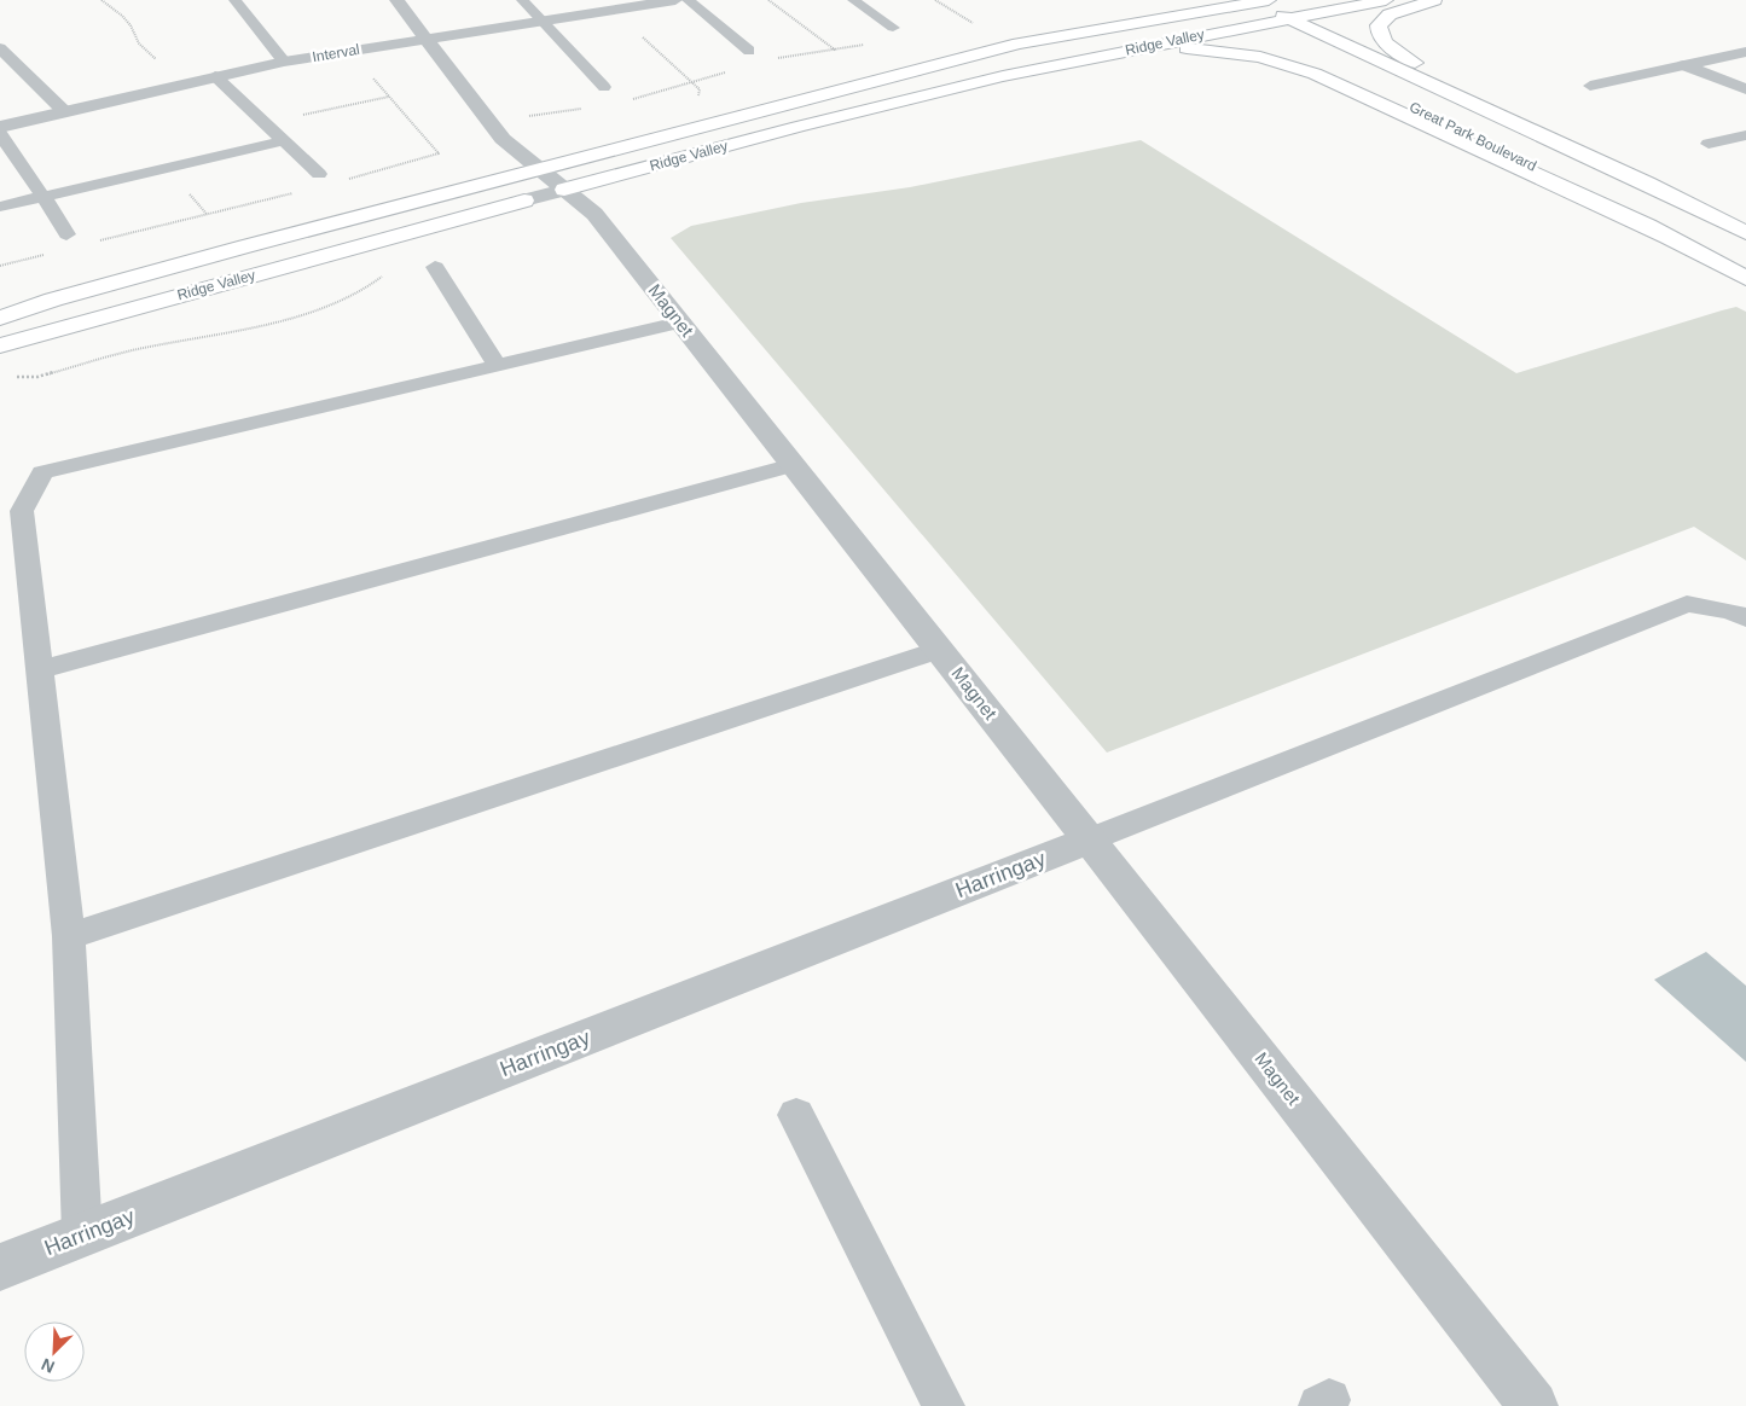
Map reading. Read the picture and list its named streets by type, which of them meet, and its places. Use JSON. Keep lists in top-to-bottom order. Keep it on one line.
{"streets":{"main road":["Ridge Valley","Great Park Boulevard"],"street":["Interval","Magnet","Harringay"]},"crossings":[["Ridge Valley","Great Park Boulevard"],["Ridge Valley","Magnet"],["Interval","Magnet"],["Magnet","Harringay"]],"north":"bottom left"}
